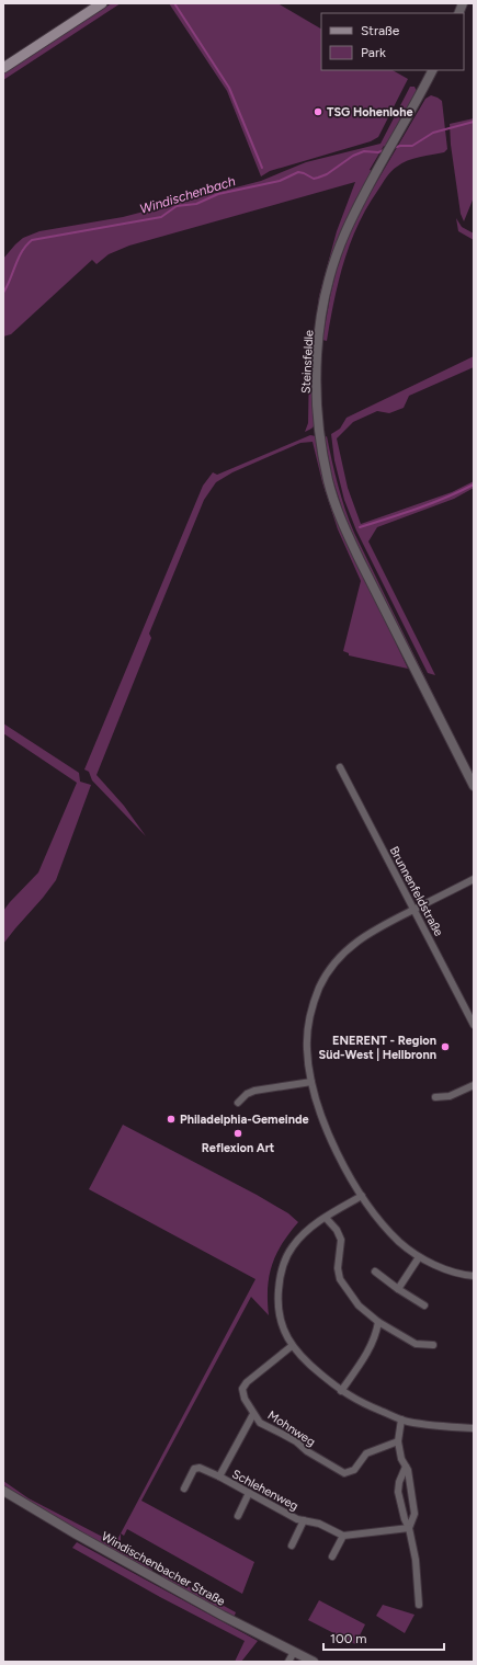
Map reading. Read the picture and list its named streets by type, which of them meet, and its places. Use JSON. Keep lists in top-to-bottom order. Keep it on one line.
{"streets":{"street":["Steinsfeldle","Brunnenfeldstraße","Mohnweg","Schlehenweg","Windischenbacher Straße"]},"crossings":[["Mohnweg","Schlehenweg"]],"water":["Windischenbach"],"places":["TSG Hohenlohe","ENERENT - Region Süd-West | Hellbronn","Philadelphia-Gemeinde","Reflexion Art"],"legend":["Straße","Park"],"scale_bar":"100 m"}
